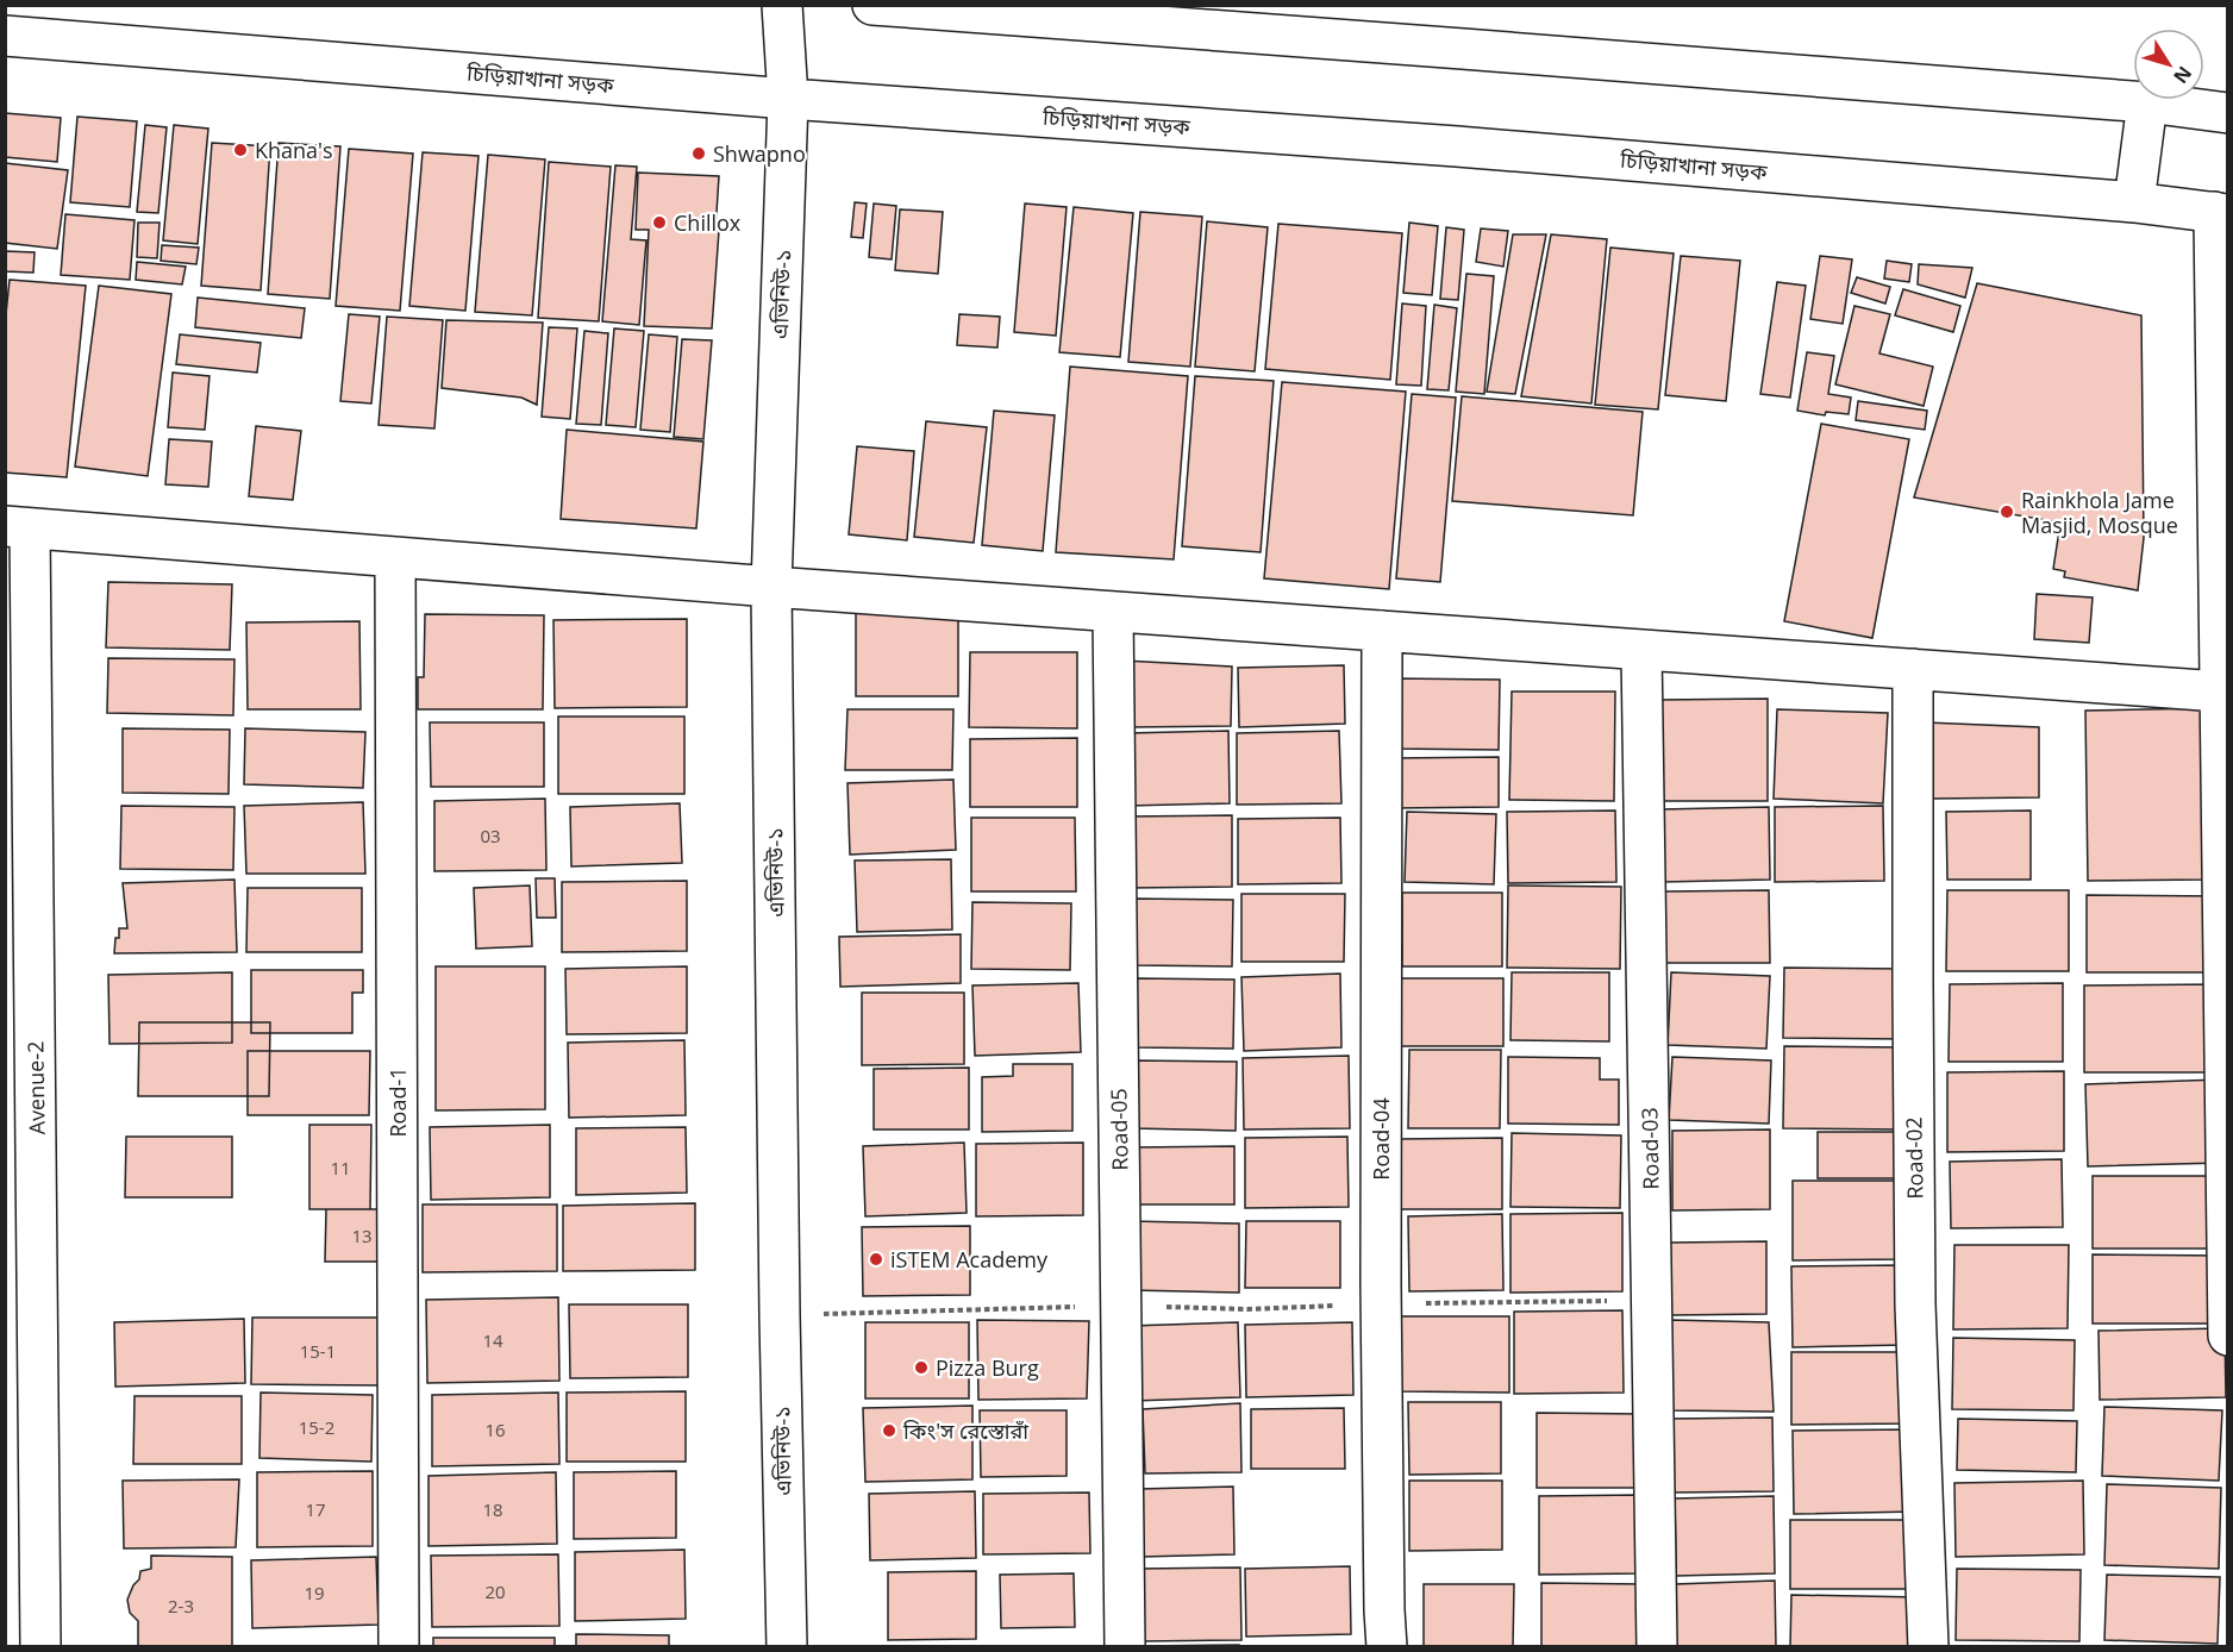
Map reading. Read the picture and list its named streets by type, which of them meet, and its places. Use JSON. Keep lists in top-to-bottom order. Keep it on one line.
{"streets":{"street":["চিড়িয়াখানা সড়ক","এভিনিউ-১","Avenue-2","Road-1","Road-05","Road-04","Road-03","Road-02"]},"crossings":[["চিড়িয়াখানা সড়ক","এভিনিউ-১"]],"places":["Khana's","Shwapno","Chillox","Rainkhola Jame Masjid, Mosque","iSTEM Academy","Pizza Burg","কিং'স রেস্তোরাঁ"],"house_numbers":["03","11","13","14","15-1","15-2","16","17","18","20","19","2-3"],"north":"bottom right"}
